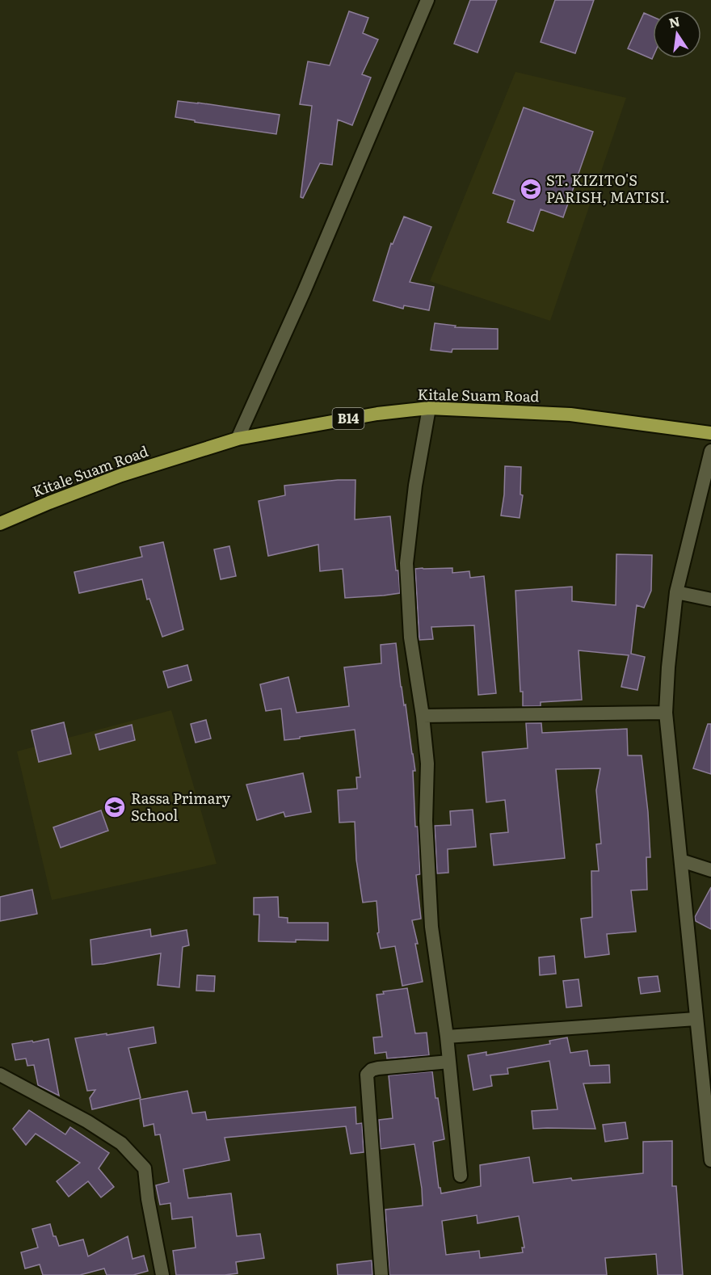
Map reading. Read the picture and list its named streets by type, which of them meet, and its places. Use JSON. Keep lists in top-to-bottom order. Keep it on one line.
{"streets":{"highway":["Kitale Suam Road","B14"]},"places":{"school or university":["ST. KIZITO'S PARISH, MATISI.","Rassa Primary School"]},"north":"top"}
